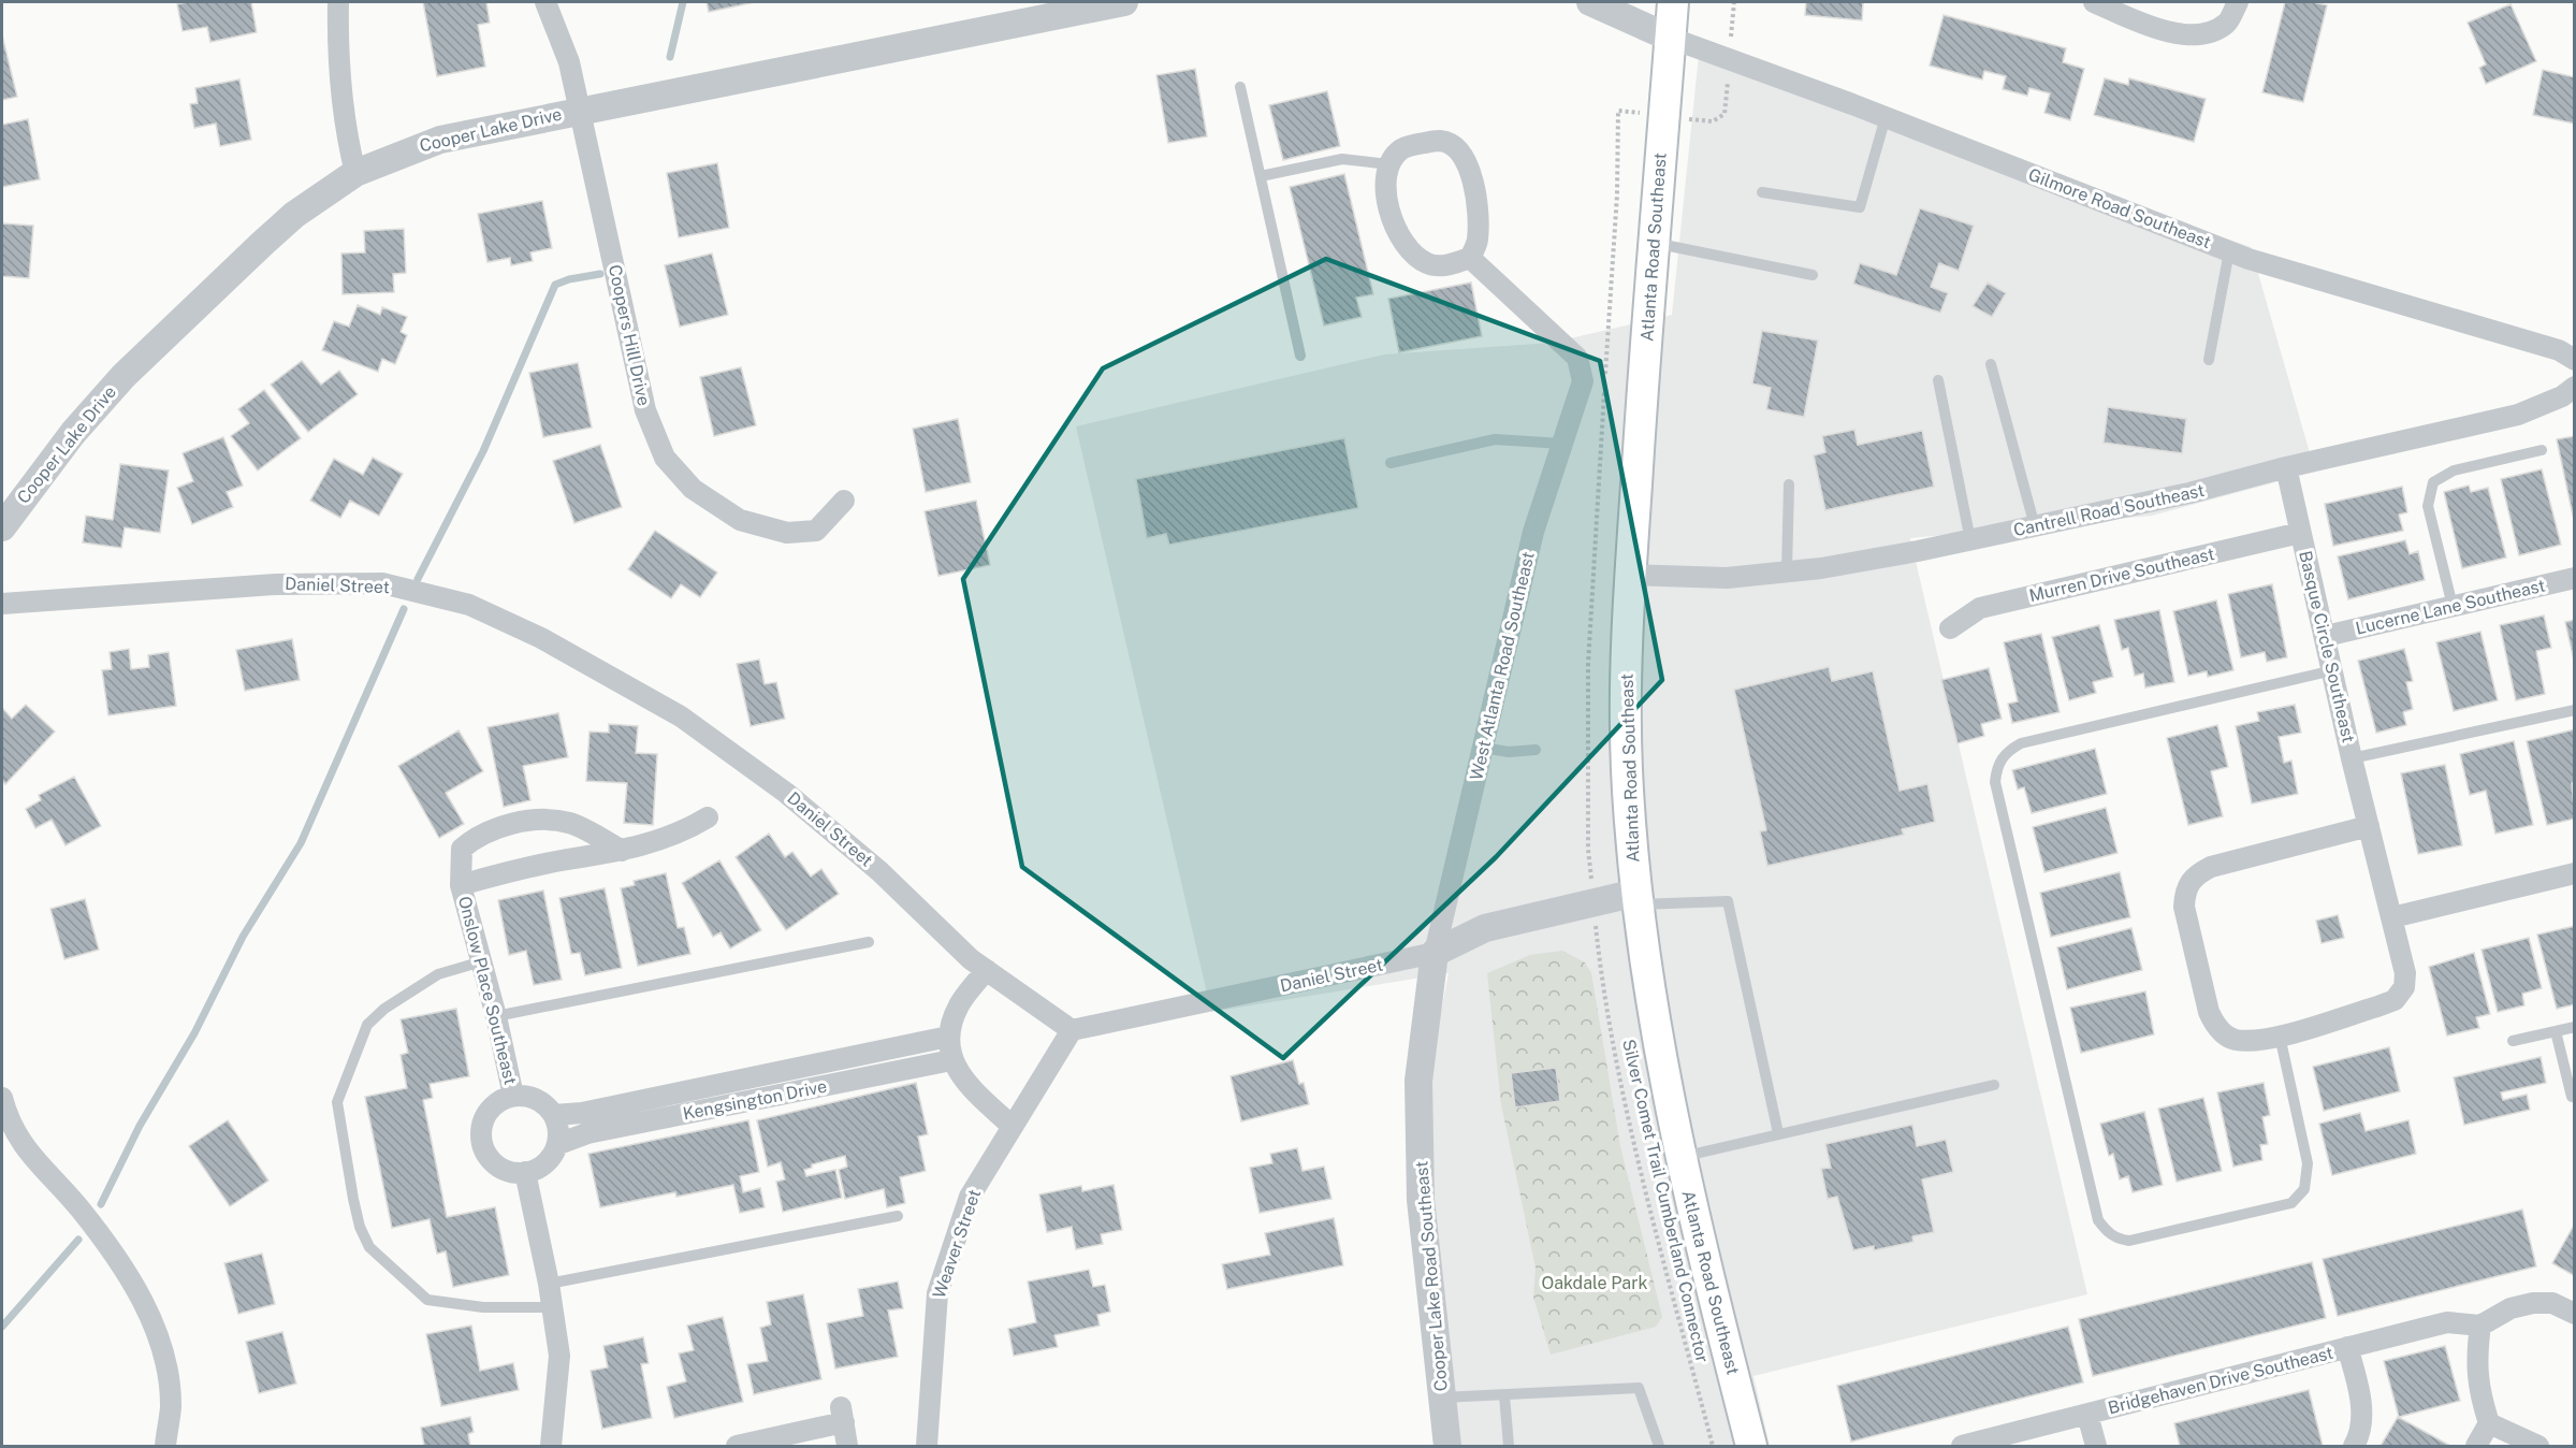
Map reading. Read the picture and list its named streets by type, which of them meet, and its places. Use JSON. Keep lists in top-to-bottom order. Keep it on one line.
{"streets":{"main road":["Atlanta Road Southeast"],"street":["Cooper Lake Drive","Gilmore Road Southeast","Coopers Hill Drive","Cantrell Road Southeast","Murren Drive Southeast","Daniel Street","Lucerne Lane Southeast","Basque Circle Southeast","West Atlanta Road Southeast","Onslow Place Southeast","Kengsington Drive","Weaver Street","Cooper Lake Road Southeast","Bridgehaven Drive Southeast"],"path":["Silver Comet Trail Cumberland Connector"]},"crossings":[["Cooper Lake Drive","Coopers Hill Drive"],["Gilmore Road Southeast","Atlanta Road Southeast"],["Atlanta Road Southeast","Cantrell Road Southeast"],["Atlanta Road Southeast","Daniel Street"],["Cantrell Road Southeast","Basque Circle Southeast"],["Murren Drive Southeast","Basque Circle Southeast"],["Daniel Street","West Atlanta Road Southeast"],["Daniel Street","Weaver Street"],["Daniel Street","Cooper Lake Road Southeast"],["Lucerne Lane Southeast","Basque Circle Southeast"],["West Atlanta Road Southeast","Cooper Lake Road Southeast"],["Onslow Place Southeast","Kengsington Drive"]],"parks":["Oakdale Park"]}
